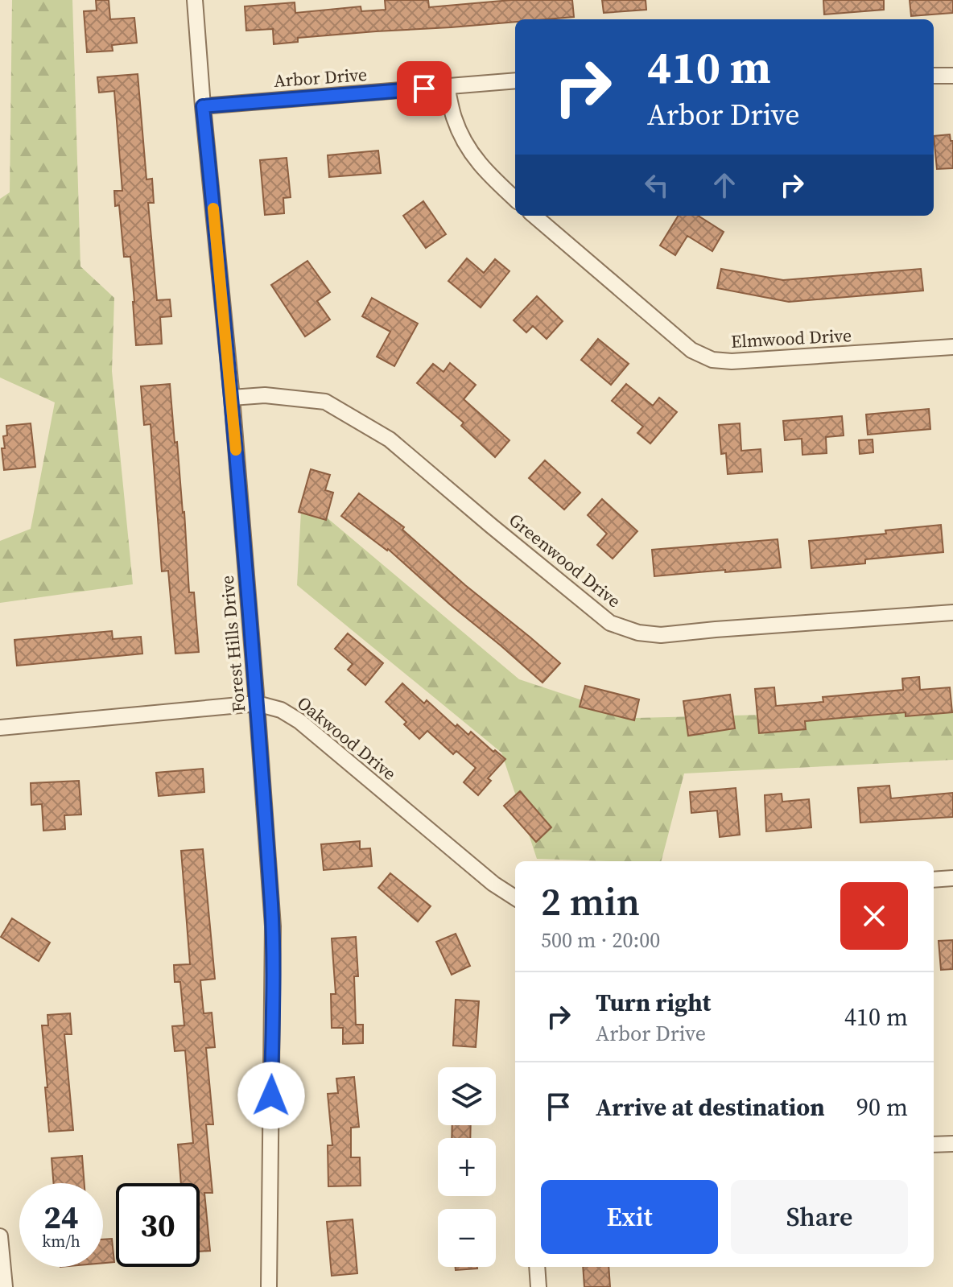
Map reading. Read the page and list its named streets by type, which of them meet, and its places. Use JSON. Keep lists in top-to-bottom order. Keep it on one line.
{"streets":{"street":["Arbor Drive","Elmwood Drive","Greenwood Drive","Forest Hills Drive","Oakwood Drive"]},"crossings":[["Arbor Drive","Forest Hills Drive"],["Greenwood Drive","Forest Hills Drive"],["Forest Hills Drive","Oakwood Drive"]],"page":{"turn":["410 m","Arbor Drive"],"heading":["2 min","500 m · 20:00"],"list":[{"name":"Turn right","note":"Arbor Drive","value":"410 m"},{"name":"Arrive at destination","value":"90 m"}],"map_buttons":["+","−"],"buttons":["Exit","Share"],"speed":"24 km/h","limit":"30"}}
